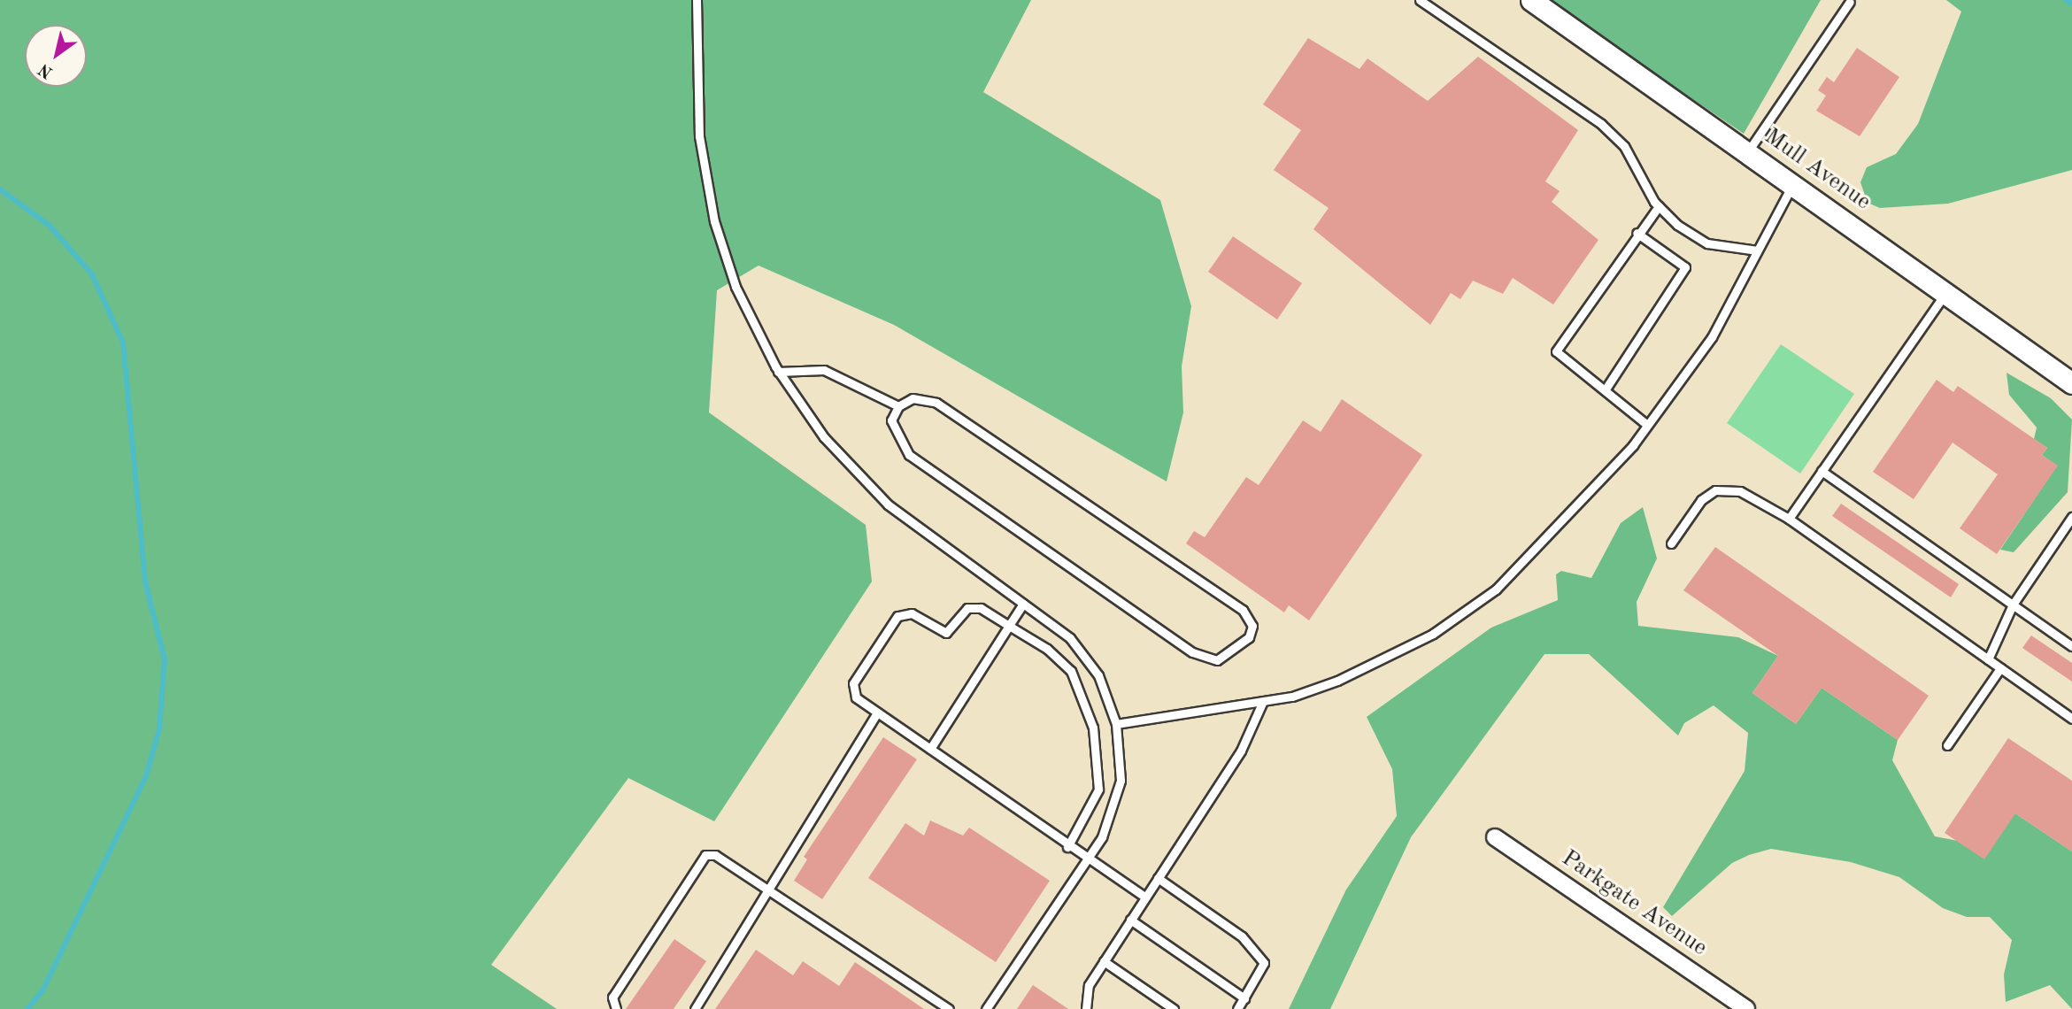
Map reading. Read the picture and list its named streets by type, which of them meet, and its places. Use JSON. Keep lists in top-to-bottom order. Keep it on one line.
{"streets":{"street":["Mull Avenue","Parkgate Avenue"]},"north":"bottom left"}
